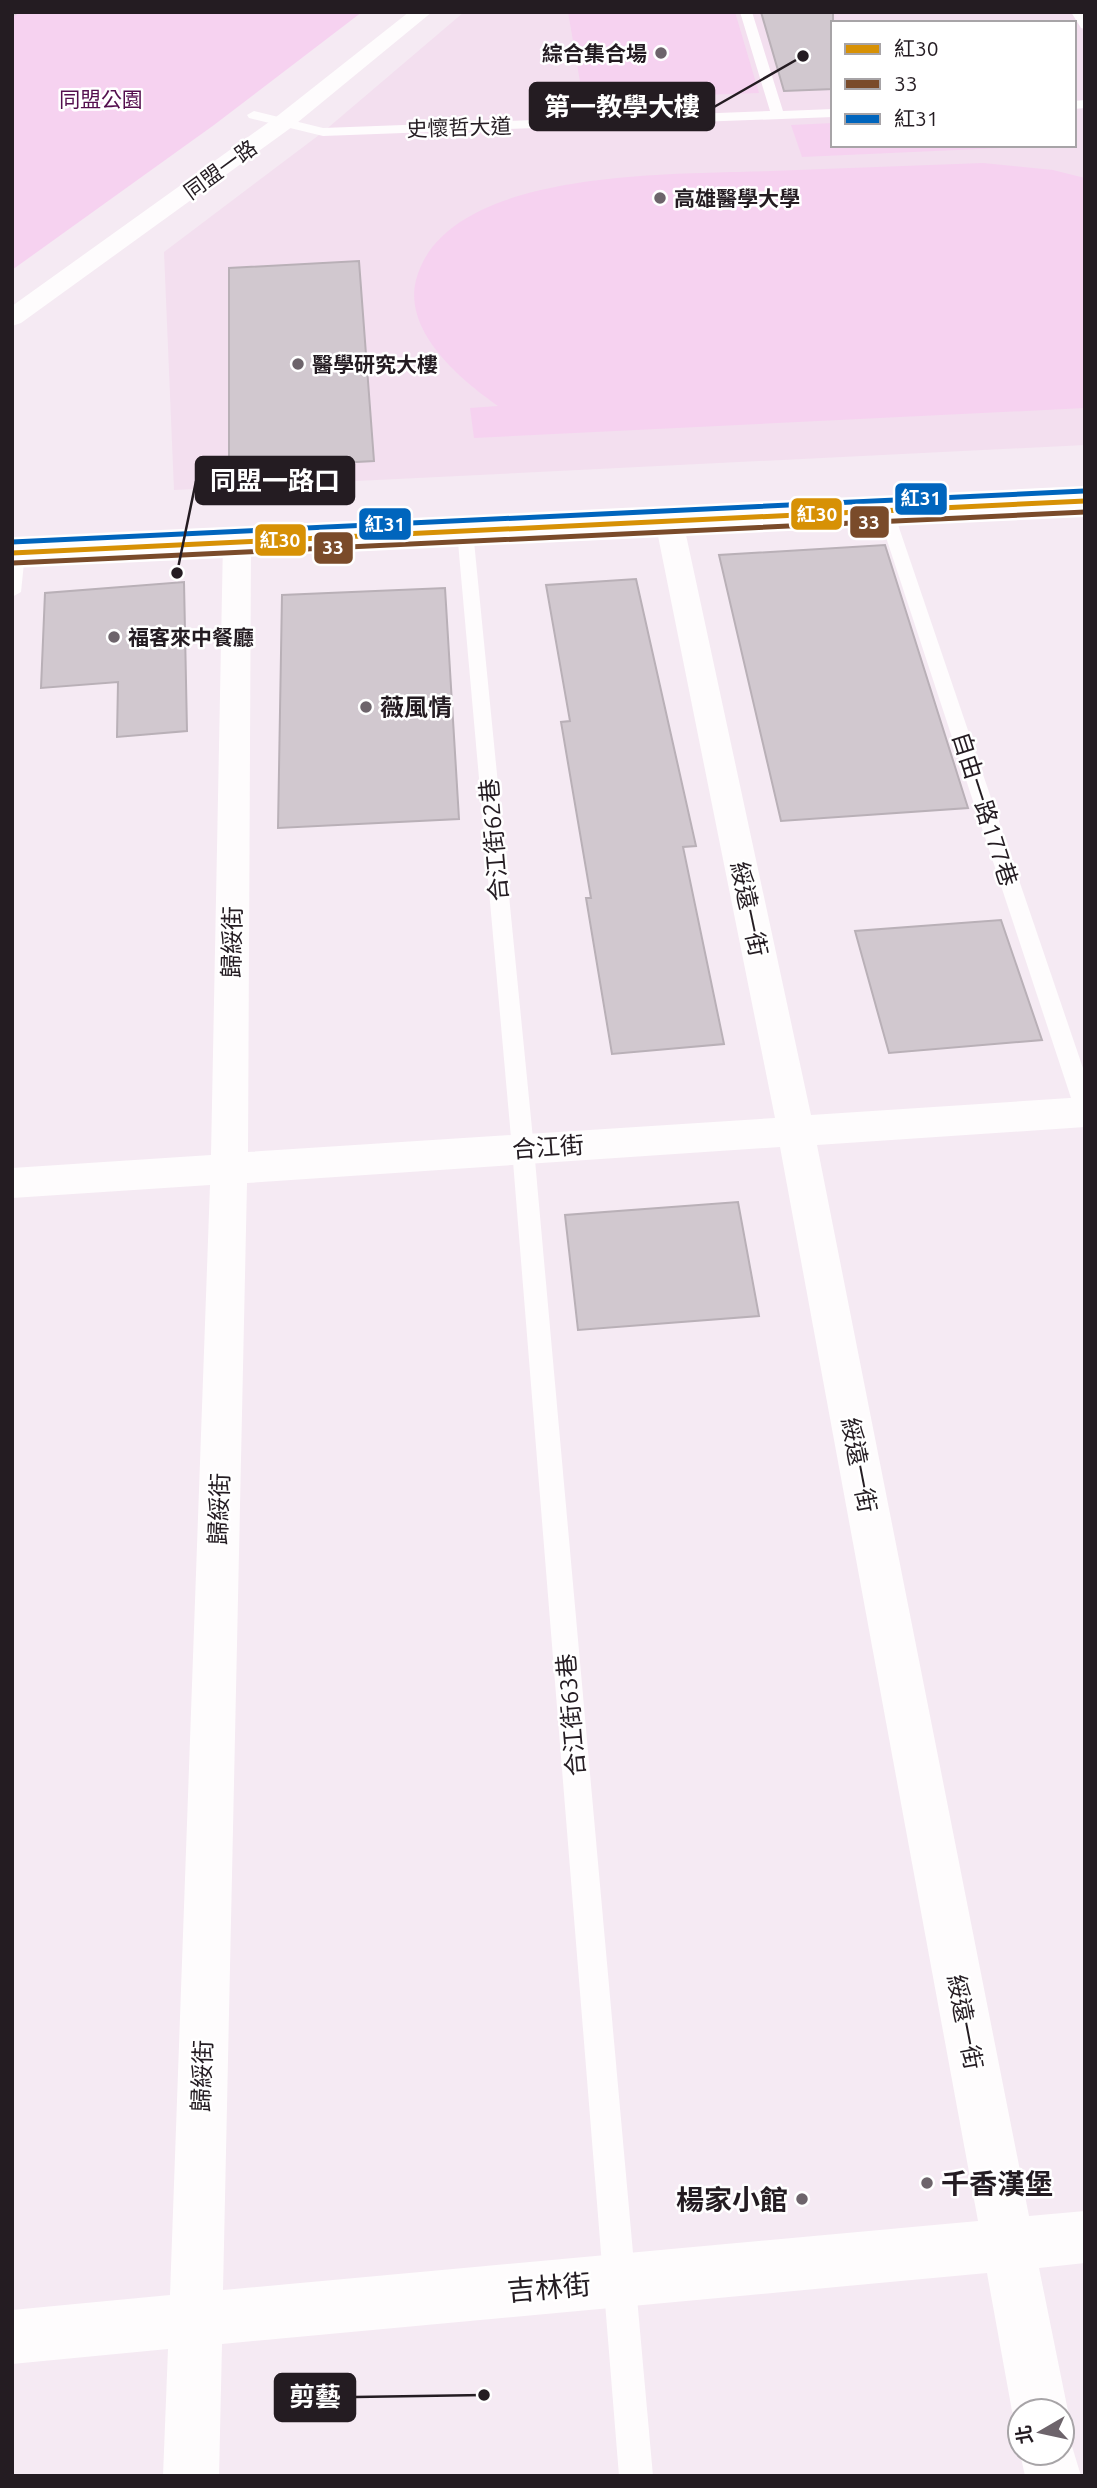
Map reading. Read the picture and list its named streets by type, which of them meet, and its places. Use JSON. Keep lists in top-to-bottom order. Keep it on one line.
{"streets":{"street":["同盟一路","綏遠一街","歸綏街","合江街","吉林街"],"lane":["史懷哲大道","自由一路177巷","合江街62巷","合江街63巷"]},"crossings":[["史懷哲大道","同盟一路"],["自由一路177巷","合江街"],["合江街62巷","合江街"],["合江街62巷","合江街63巷"],["綏遠一街","合江街"],["綏遠一街","吉林街"],["歸綏街","合江街"],["歸綏街","吉林街"],["合江街","合江街63巷"],["合江街63巷","吉林街"]],"parks":["同盟公園"],"places":["綜合集合場","第一教學大樓","高雄醫學大學","醫學研究大樓","同盟一路口","福客來中餐廳","薇風情","千香漢堡","楊家小館","剪藝"],"lines":["transit line 紅31","transit line 紅30","transit line 33"],"legend":["紅30","33","紅31"],"north":"left"}
